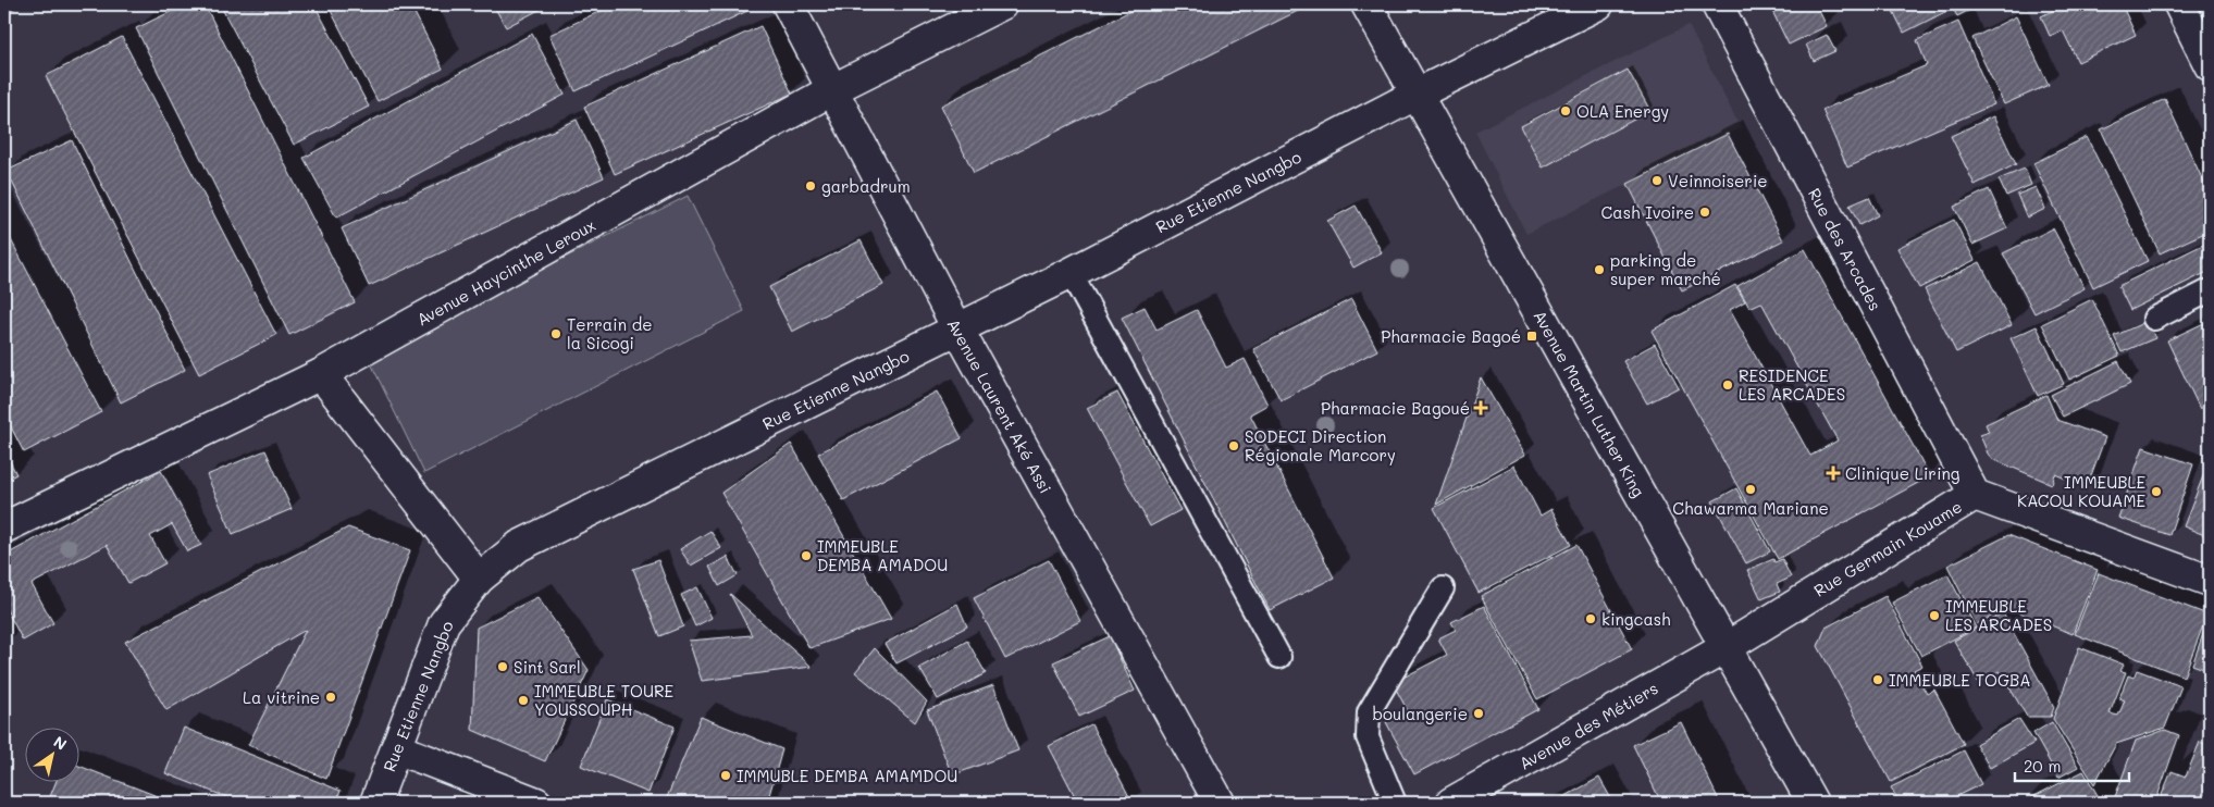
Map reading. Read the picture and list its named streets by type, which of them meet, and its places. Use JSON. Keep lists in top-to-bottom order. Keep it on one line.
{"streets":{"street":["Rue Etienne Nangbo","Rue des Arcades","Avenue Haycinthe Leroux","Avenue Martin Luther King","Avenue Laurent Aké Assi","Rue Germain Kouame","Avenue des Métiers"]},"crossings":[["Rue Etienne Nangbo","Avenue Martin Luther King"],["Rue Etienne Nangbo","Avenue Laurent Aké Assi"],["Rue des Arcades","Rue Germain Kouame"],["Avenue Haycinthe Leroux","Avenue Laurent Aké Assi"],["Avenue Martin Luther King","Rue Germain Kouame"],["Avenue Martin Luther King","Avenue des Métiers"],["Rue Germain Kouame","Avenue des Métiers"]],"places":{"other":["OLA Energy","Veinnoiserie","garbadrum","Cash Ivoire","parking de super marché","Terrain de la Sicogi","RESIDENCE LES ARCADES","SODECI Direction Régionale Marcory","Chawarma Mariane","IMMEUBLE KACOU KOUAME","IMMEUBLE DEMBA AMADOU","IMMEUBLE LES ARCADES","kingcash","Sint Sarl","IMMEUBLE TOGBA","La vitrine","IMMEUBLE TOURE YOUSSOUPH","boulangerie","IMMUBLE DEMBA AMAMDOU"],"transit":["Pharmacie Bagoé"],"health":["Pharmacie Bagoué","Clinique Liring"]},"scale_bar":"20 m","north":"top right"}
